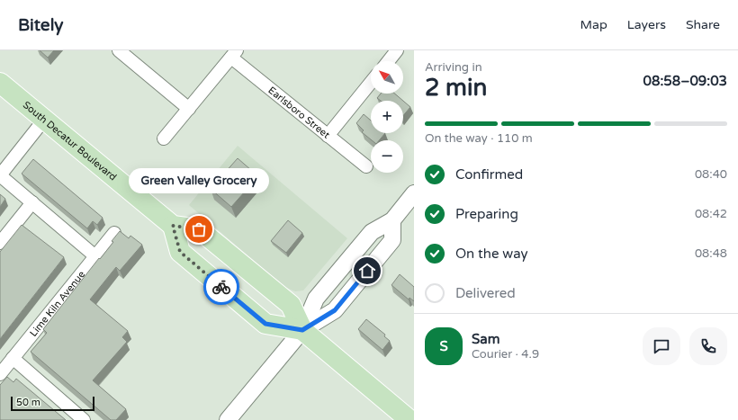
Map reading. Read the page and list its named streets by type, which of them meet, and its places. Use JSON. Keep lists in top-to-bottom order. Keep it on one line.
{"streets":{"main road":["South Decatur Boulevard"],"street":["Earlsboro Street","Lime Kiln Avenue"]},"places":["Green Valley Grocery"],"scale_bar":"50 m","north":"top left","page":{"header":"Bitely","nav":["Map","Layers","Share"],"heading":["2 min","Arriving in","08:58–09:03"],"panel":["Sam","Courier · 4.9"],"map_buttons":["+","−"],"bar":"On the way · 110 m","list":[["Confirmed","08:40"],["Preparing","08:42"],["On the way","08:48"],"Delivered"],"bubble":"Green Valley Grocery","round":"S","scale":"50 m"}}
